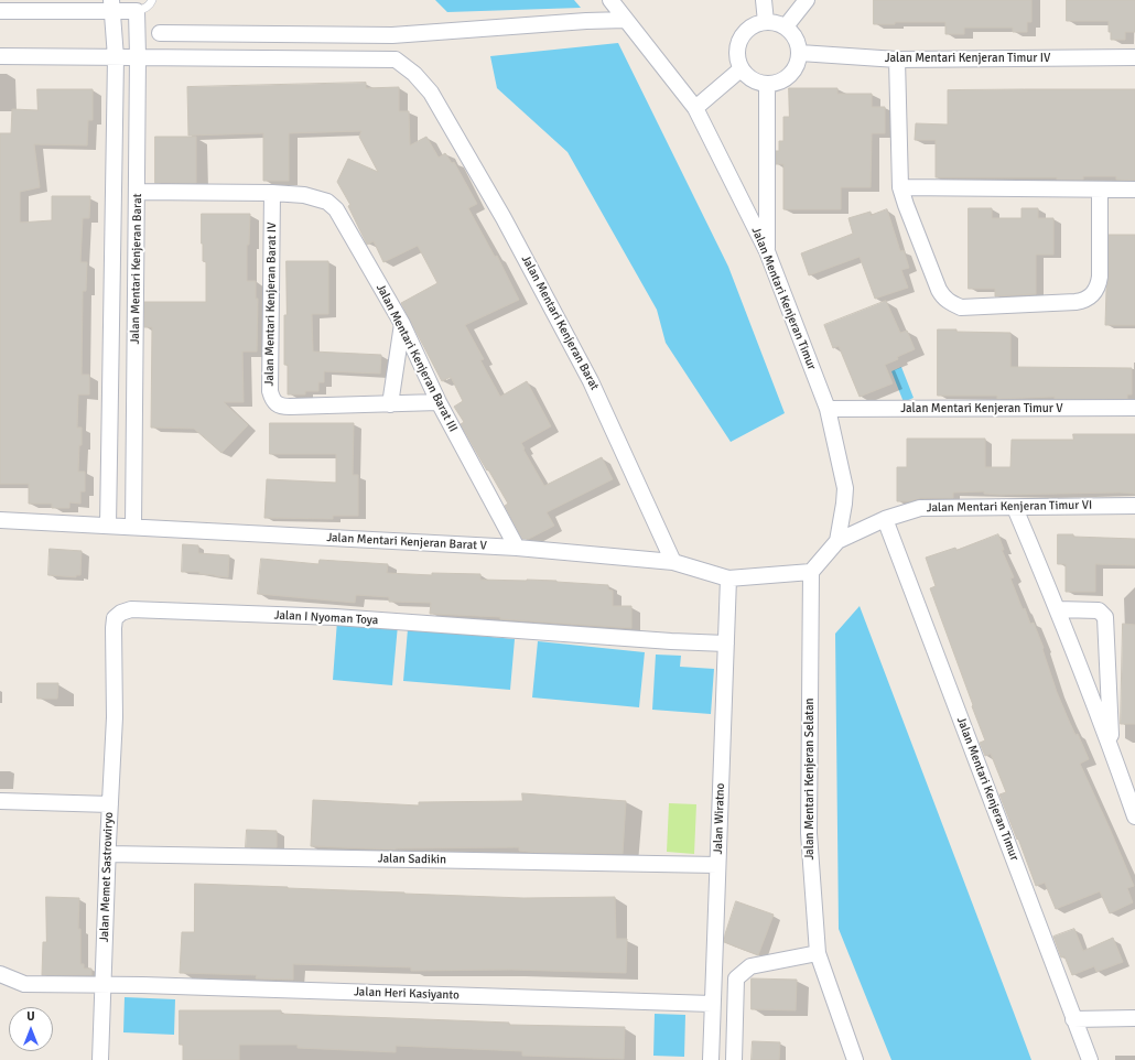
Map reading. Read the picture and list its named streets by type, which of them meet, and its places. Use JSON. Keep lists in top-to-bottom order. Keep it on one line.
{"streets":{"street":["Jalan Mentari Kenjeran Timur IV","Jalan Mentari Kenjeran Barat","Jalan Mentari Kenjeran Timur","Jalan Mentari Kenjeran Barat IV","Jalan Mentari Kenjeran Barat III","Jalan Mentari Kenjeran Timur V","Jalan Mentari Kenjeran Timur VI","Jalan Mentari Kenjeran Barat V","Jalan I Nyoman Toya","Jalan Mentari Kenjeran Selatan","Jalan Wiratno","Jalan Sadikin","Jalan Memet Sastrowiryo","Jalan Heri Kasiyanto"]},"crossings":[["Jalan Mentari Kenjeran Barat","Jalan Mentari Kenjeran Barat III"],["Jalan Mentari Kenjeran Barat","Jalan Mentari Kenjeran Barat V"],["Jalan Mentari Kenjeran Timur","Jalan Mentari Kenjeran Timur V"],["Jalan Mentari Kenjeran Timur","Jalan Mentari Kenjeran Timur VI"],["Jalan Mentari Kenjeran Timur","Jalan Mentari Kenjeran Barat V"],["Jalan Mentari Kenjeran Timur","Jalan Mentari Kenjeran Selatan"],["Jalan Mentari Kenjeran Barat IV","Jalan Mentari Kenjeran Barat III"],["Jalan Mentari Kenjeran Barat III","Jalan Mentari Kenjeran Barat V"],["Jalan Mentari Kenjeran Barat V","Jalan Mentari Kenjeran Selatan"],["Jalan Mentari Kenjeran Barat V","Jalan Wiratno"],["Jalan I Nyoman Toya","Jalan Wiratno"],["Jalan I Nyoman Toya","Jalan Memet Sastrowiryo"],["Jalan Wiratno","Jalan Sadikin"],["Jalan Wiratno","Jalan Heri Kasiyanto"],["Jalan Sadikin","Jalan Memet Sastrowiryo"],["Jalan Memet Sastrowiryo","Jalan Heri Kasiyanto"]],"north":"top"}
